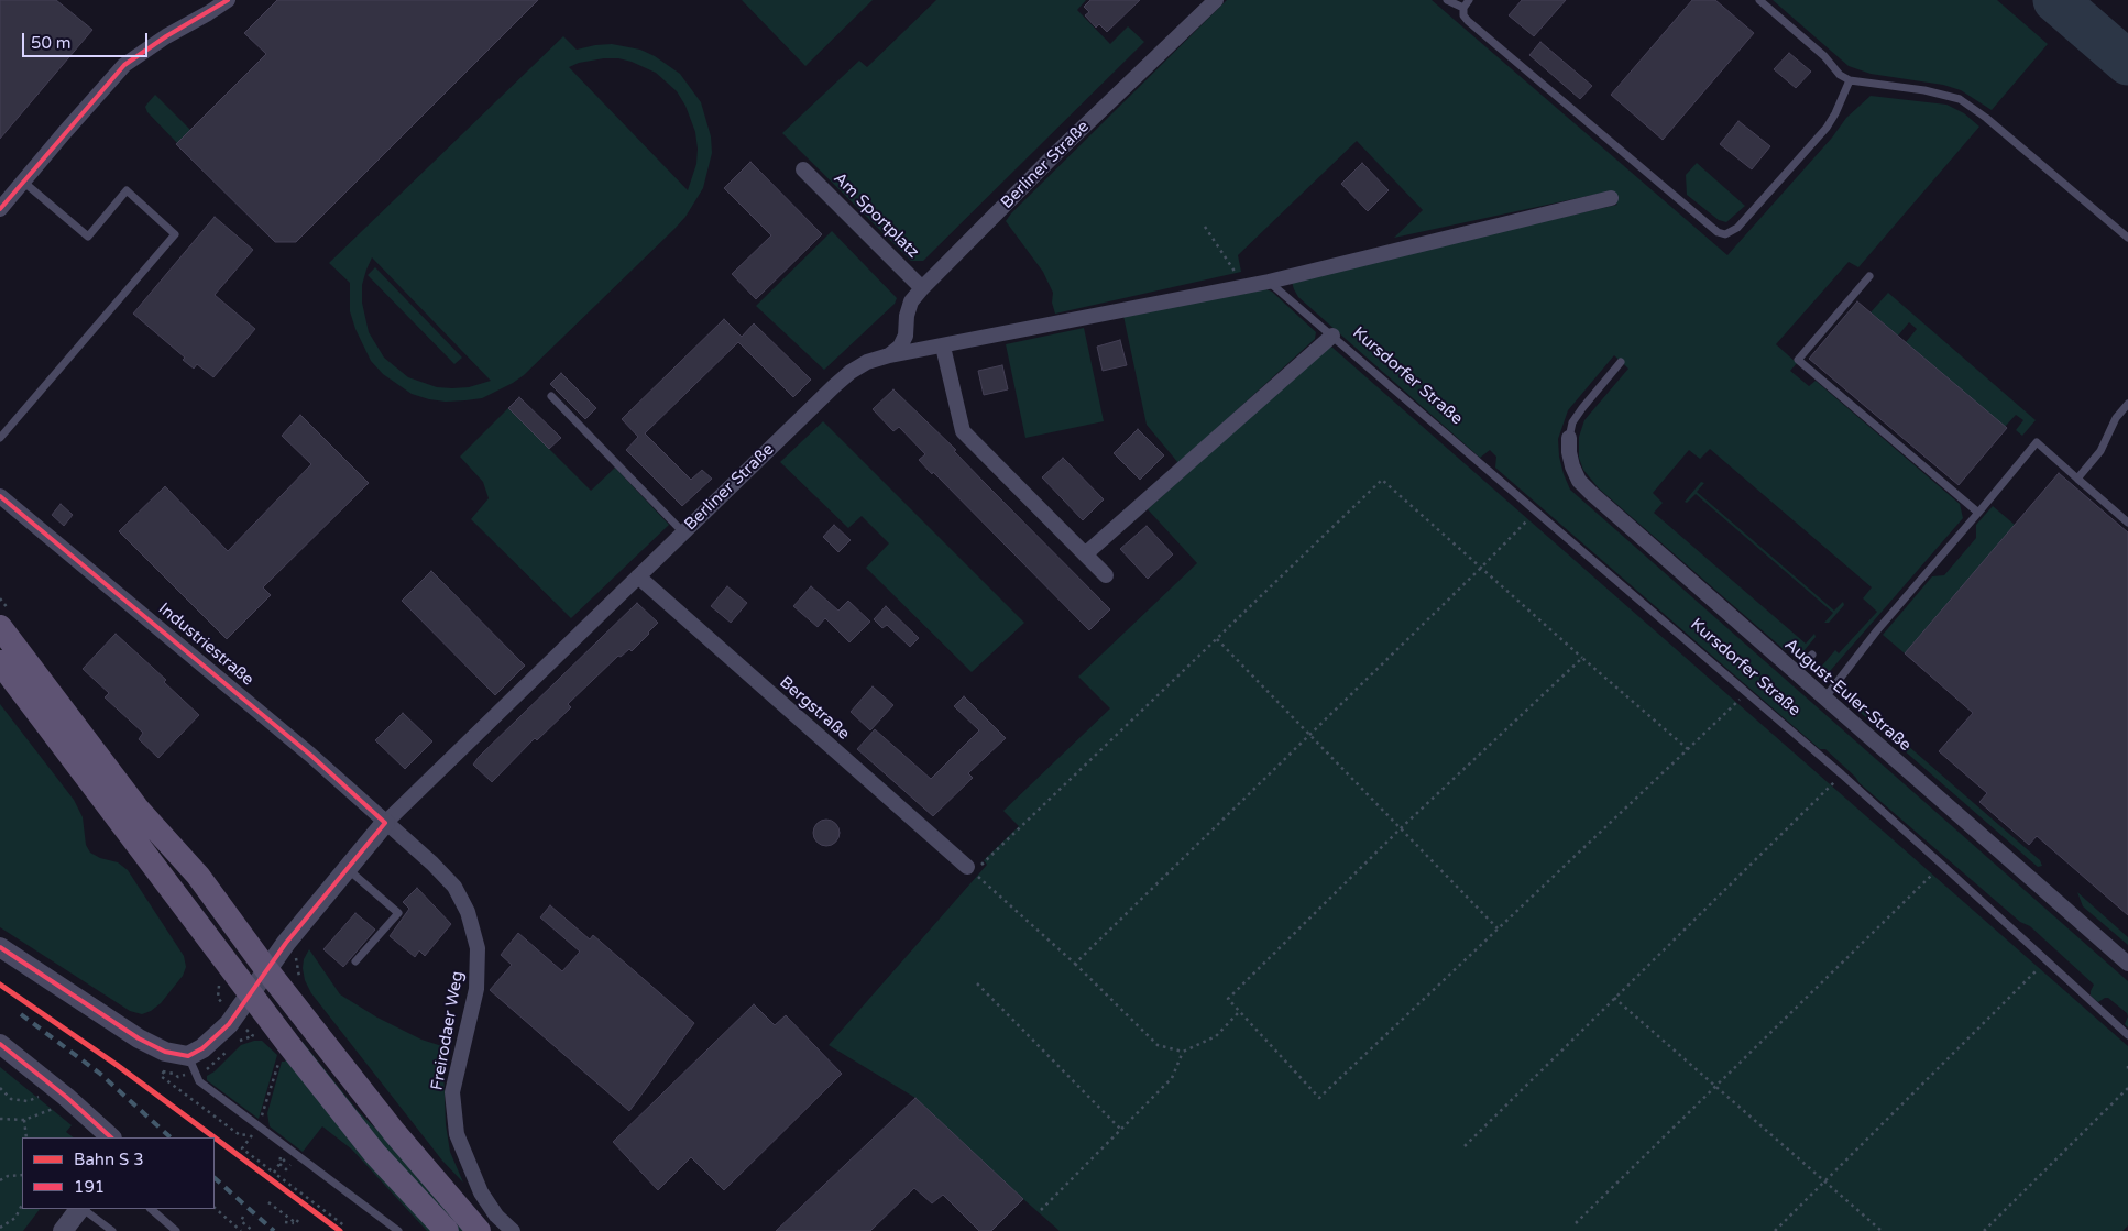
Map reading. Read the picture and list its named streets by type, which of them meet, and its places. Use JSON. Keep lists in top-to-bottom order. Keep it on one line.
{"streets":{"street":["Berliner Straße","Am Sportplatz","Kursdorfer Straße","Industriestraße","August-Euler-Straße","Bergstraße","Freirodaer Weg"]},"crossings":[["Berliner Straße","Am Sportplatz"],["Berliner Straße","Industriestraße"],["Berliner Straße","Bergstraße"],["Berliner Straße","Freirodaer Weg"],["Industriestraße","Freirodaer Weg"]],"lines":["transit line 191"],"legend":["Bahn S 3","191"],"scale_bar":"50 m"}
